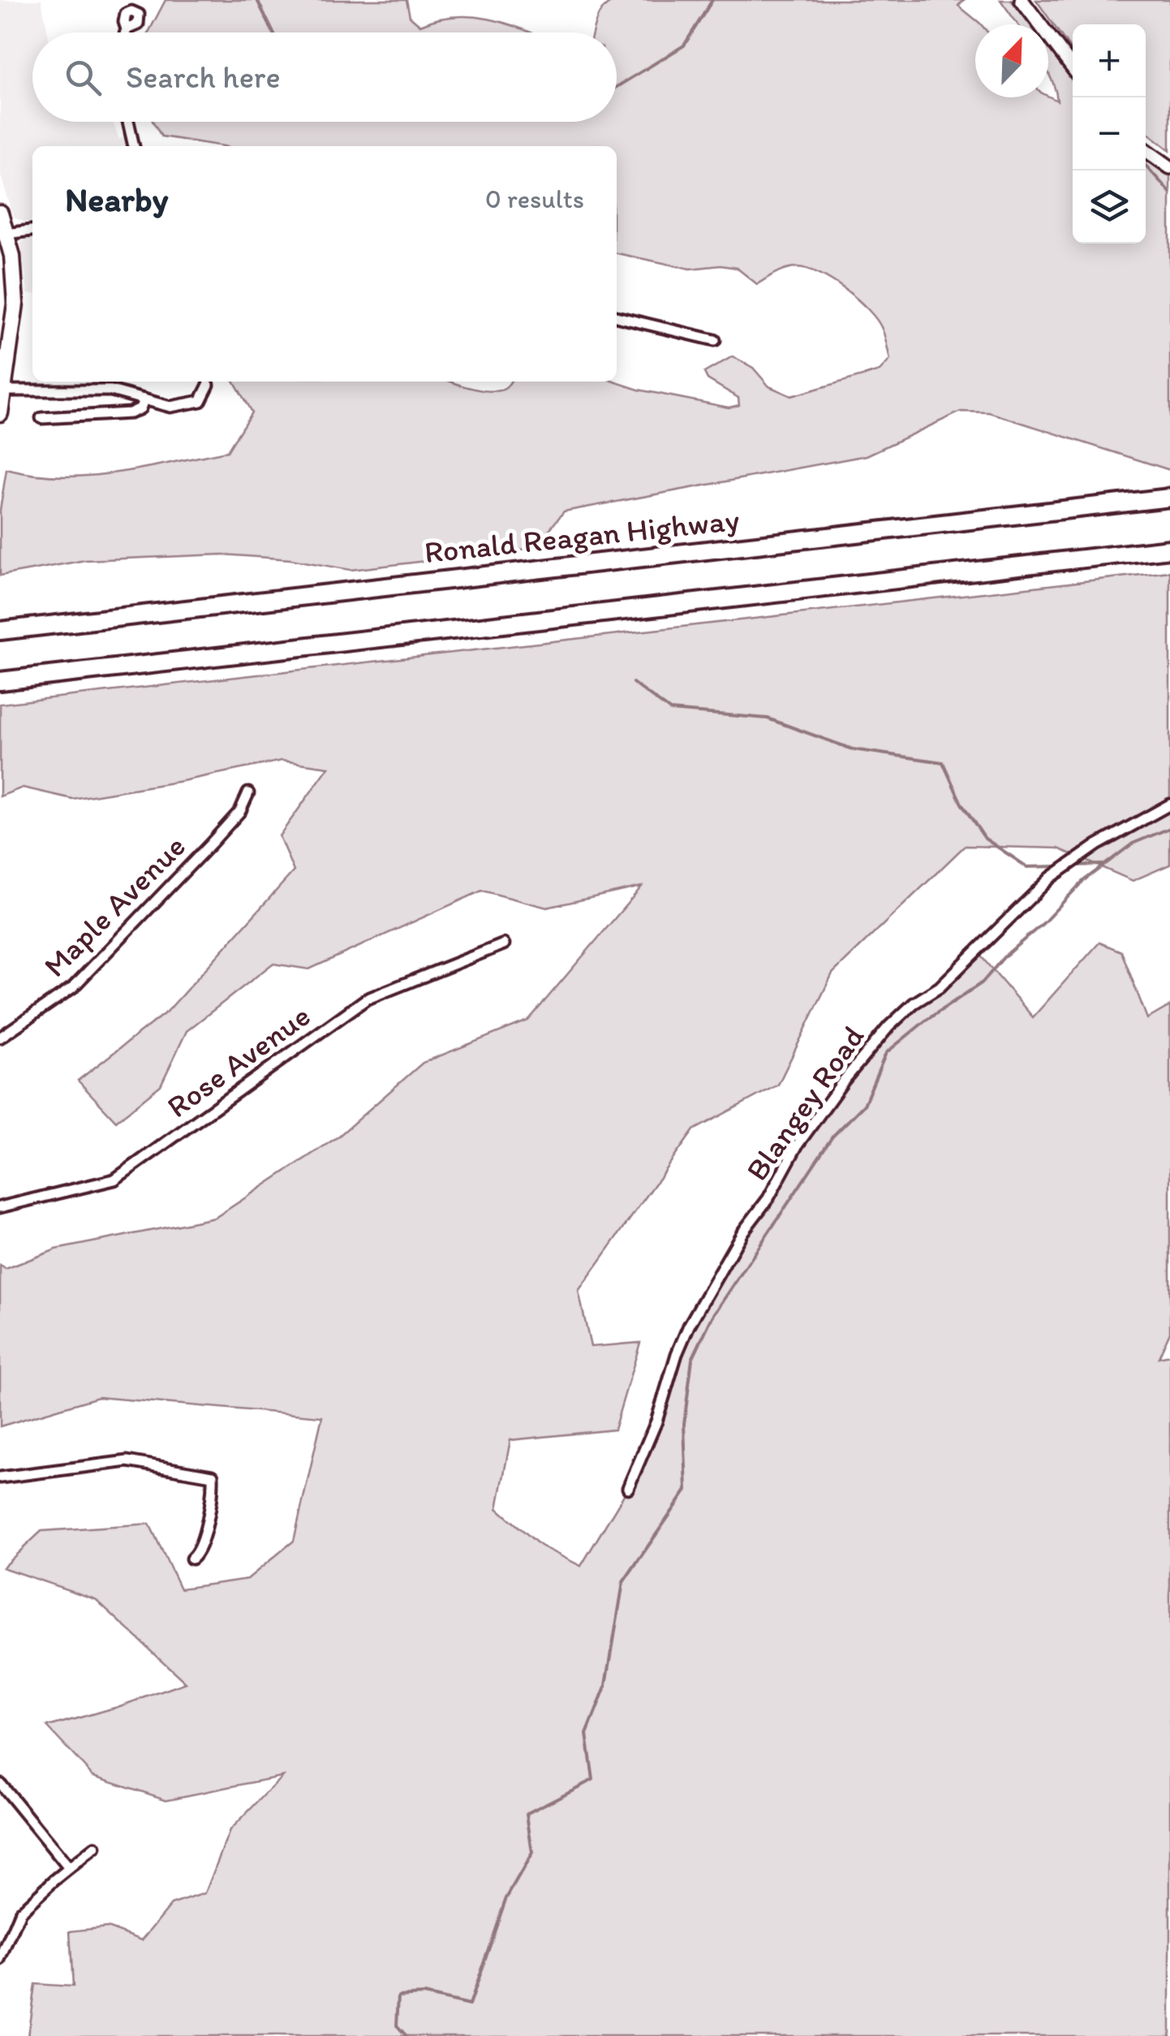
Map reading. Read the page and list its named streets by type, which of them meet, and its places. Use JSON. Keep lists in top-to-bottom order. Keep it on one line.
{"streets":{"highway":["Ronald Reagan Highway"],"street":["Maple Avenue","Rose Avenue","Blangey Road"]},"north":"top right","page":{"map_buttons":["+","−"],"search":"Search here","heading":["Nearby","0 results"]}}
